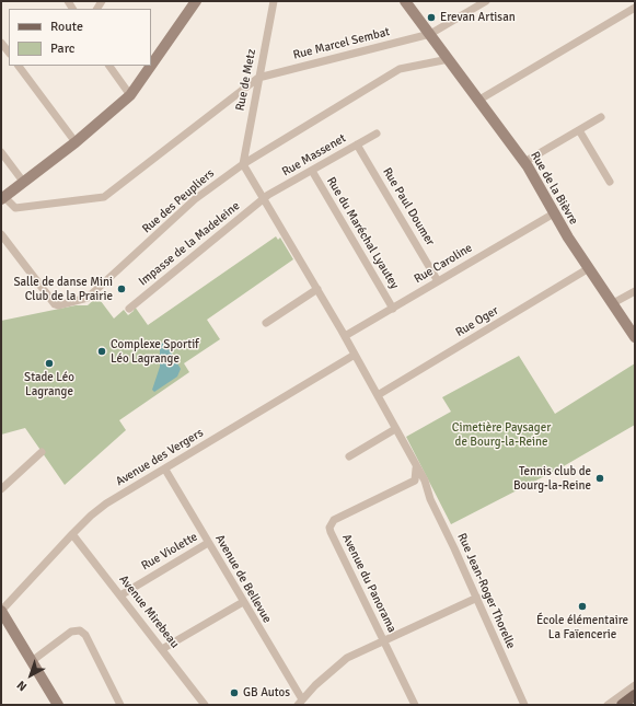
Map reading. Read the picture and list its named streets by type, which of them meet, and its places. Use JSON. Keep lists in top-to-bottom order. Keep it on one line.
{"streets":{"main road":["Rue de la Bièvre"],"street":["Rue Marcel Sembat","Rue de Metz","Rue Massenet","Rue des Peupliers","Rue Paul Doumer","Rue du Maréchal Lyautey","Impasse de la Madeleine","Rue Caroline","Rue Oger","Avenue des Vergers","Rue Violette","Avenue de Bellevue","Avenue du Panorama","Rue Jean-Roger Thorelle","Avenue Mirebeau"]},"crossings":[["Rue Marcel Sembat","Rue de Metz"],["Rue Marcel Sembat","Rue de la Bièvre"],["Rue de Metz","Rue des Peupliers"],["Rue de Metz","Rue Jean-Roger Thorelle"],["Rue Massenet","Rue Paul Doumer"],["Rue Massenet","Rue du Maréchal Lyautey"],["Rue Massenet","Impasse de la Madeleine"],["Rue Massenet","Rue Jean-Roger Thorelle"],["Rue de la Bièvre","Rue des Peupliers"],["Rue de la Bièvre","Rue Caroline"],["Rue de la Bièvre","Rue Oger"],["Rue des Peupliers","Rue Jean-Roger Thorelle"],["Rue Paul Doumer","Rue Caroline"],["Rue du Maréchal Lyautey","Rue Caroline"],["Impasse de la Madeleine","Rue Jean-Roger Thorelle"],["Rue Caroline","Rue Jean-Roger Thorelle"],["Rue Oger","Rue Jean-Roger Thorelle"],["Avenue des Vergers","Avenue de Bellevue"],["Avenue des Vergers","Rue Jean-Roger Thorelle"],["Avenue des Vergers","Avenue Mirebeau"],["Rue Violette","Avenue de Bellevue"],["Rue Violette","Avenue Mirebeau"]],"parks":["Cimetière Paysager de Bourg-la-Reine"],"places":["Erevan Artisan","Salle de danse Mini Club de la Prairie","Complexe Sportif Léo Lagrange","Stade Léo Lagrange","Tennis club de Bourg-la-Reine","École élémentaire La Faïencerie","GB Autos"],"legend":["Route","Parc"],"north":"bottom left"}
